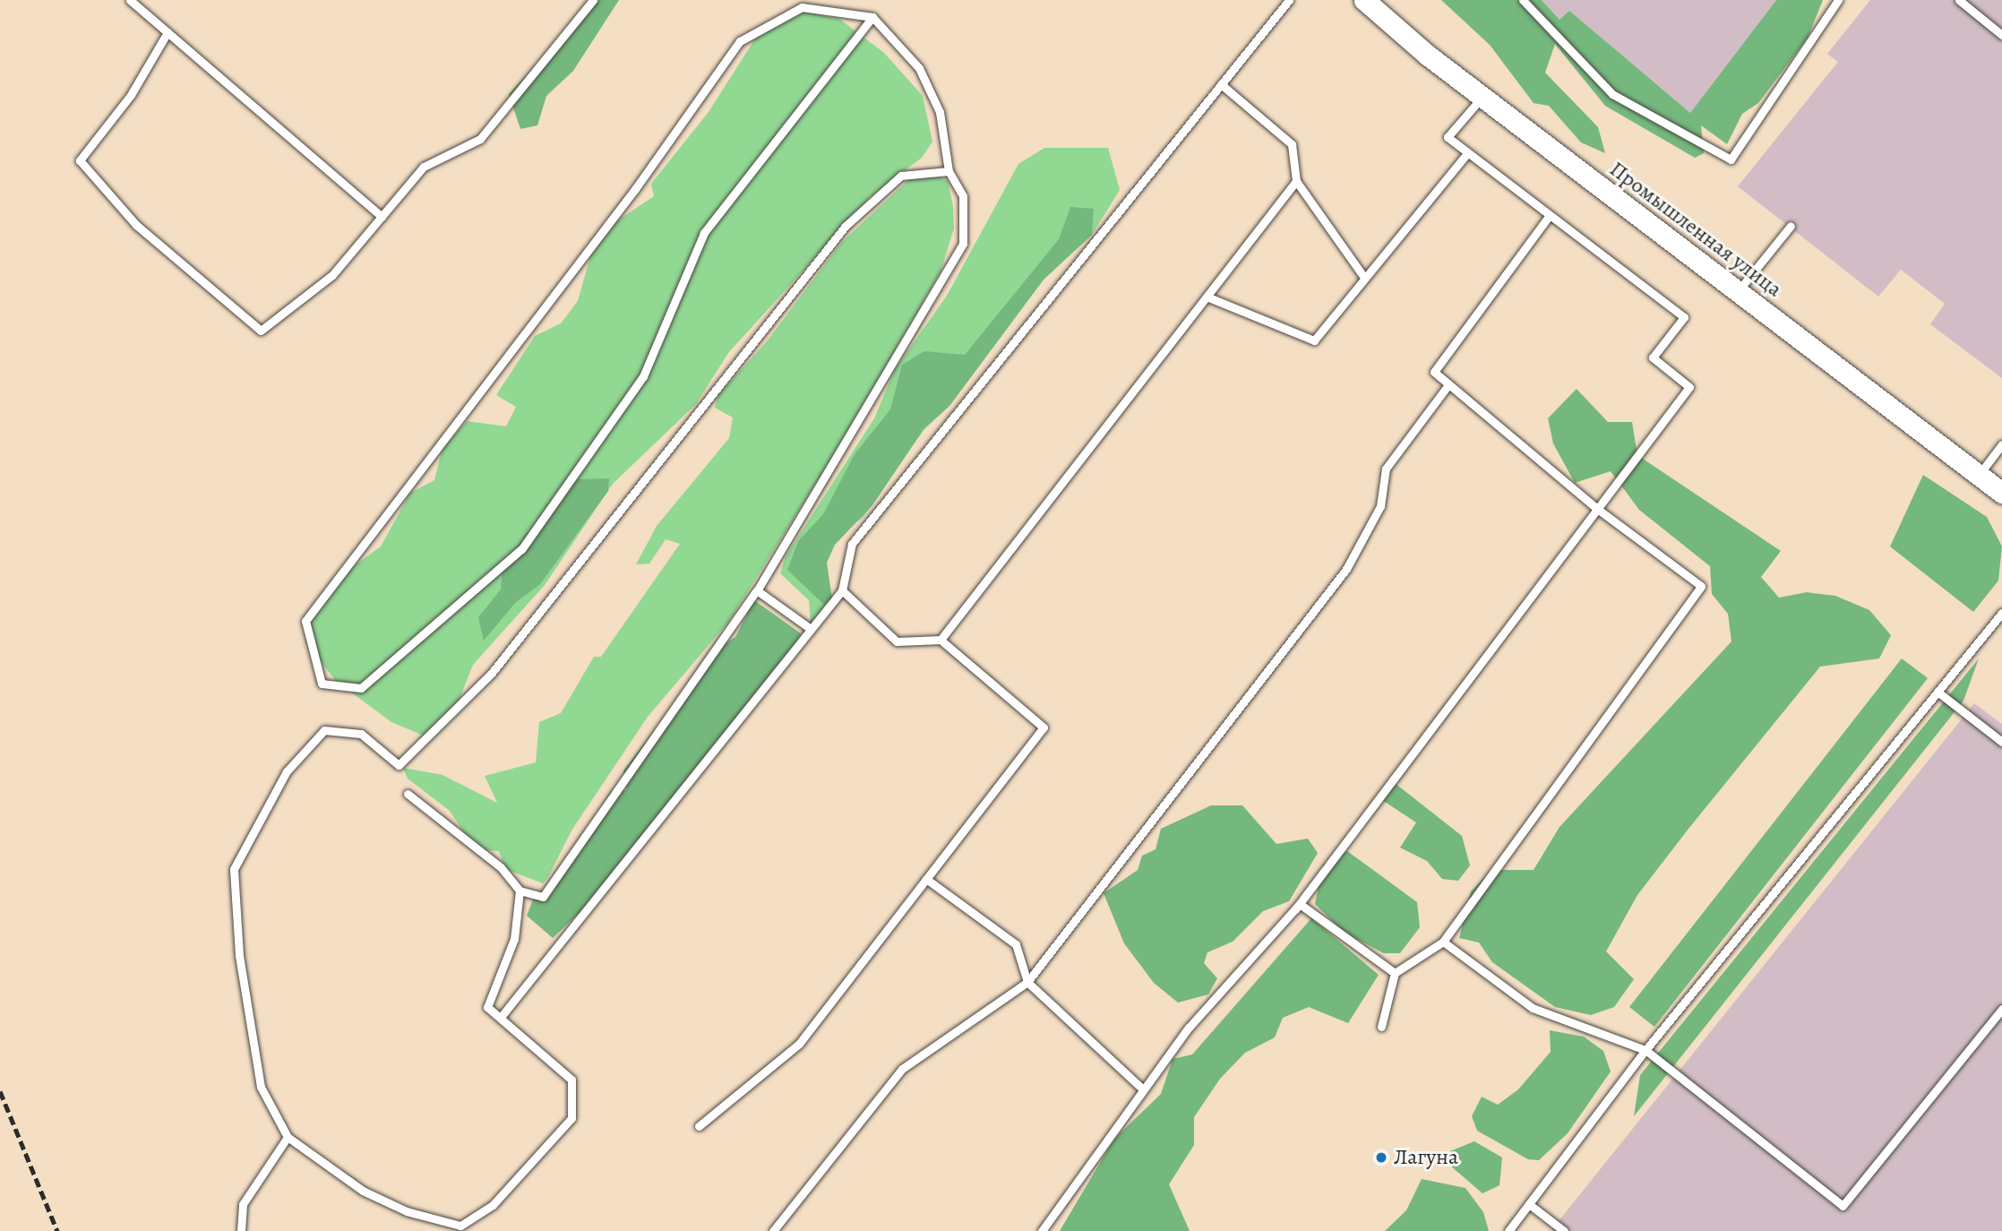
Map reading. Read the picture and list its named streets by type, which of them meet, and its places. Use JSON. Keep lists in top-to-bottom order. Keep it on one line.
{"streets":{"street":["Промышленная улица"]},"places":["Лагуна"]}
